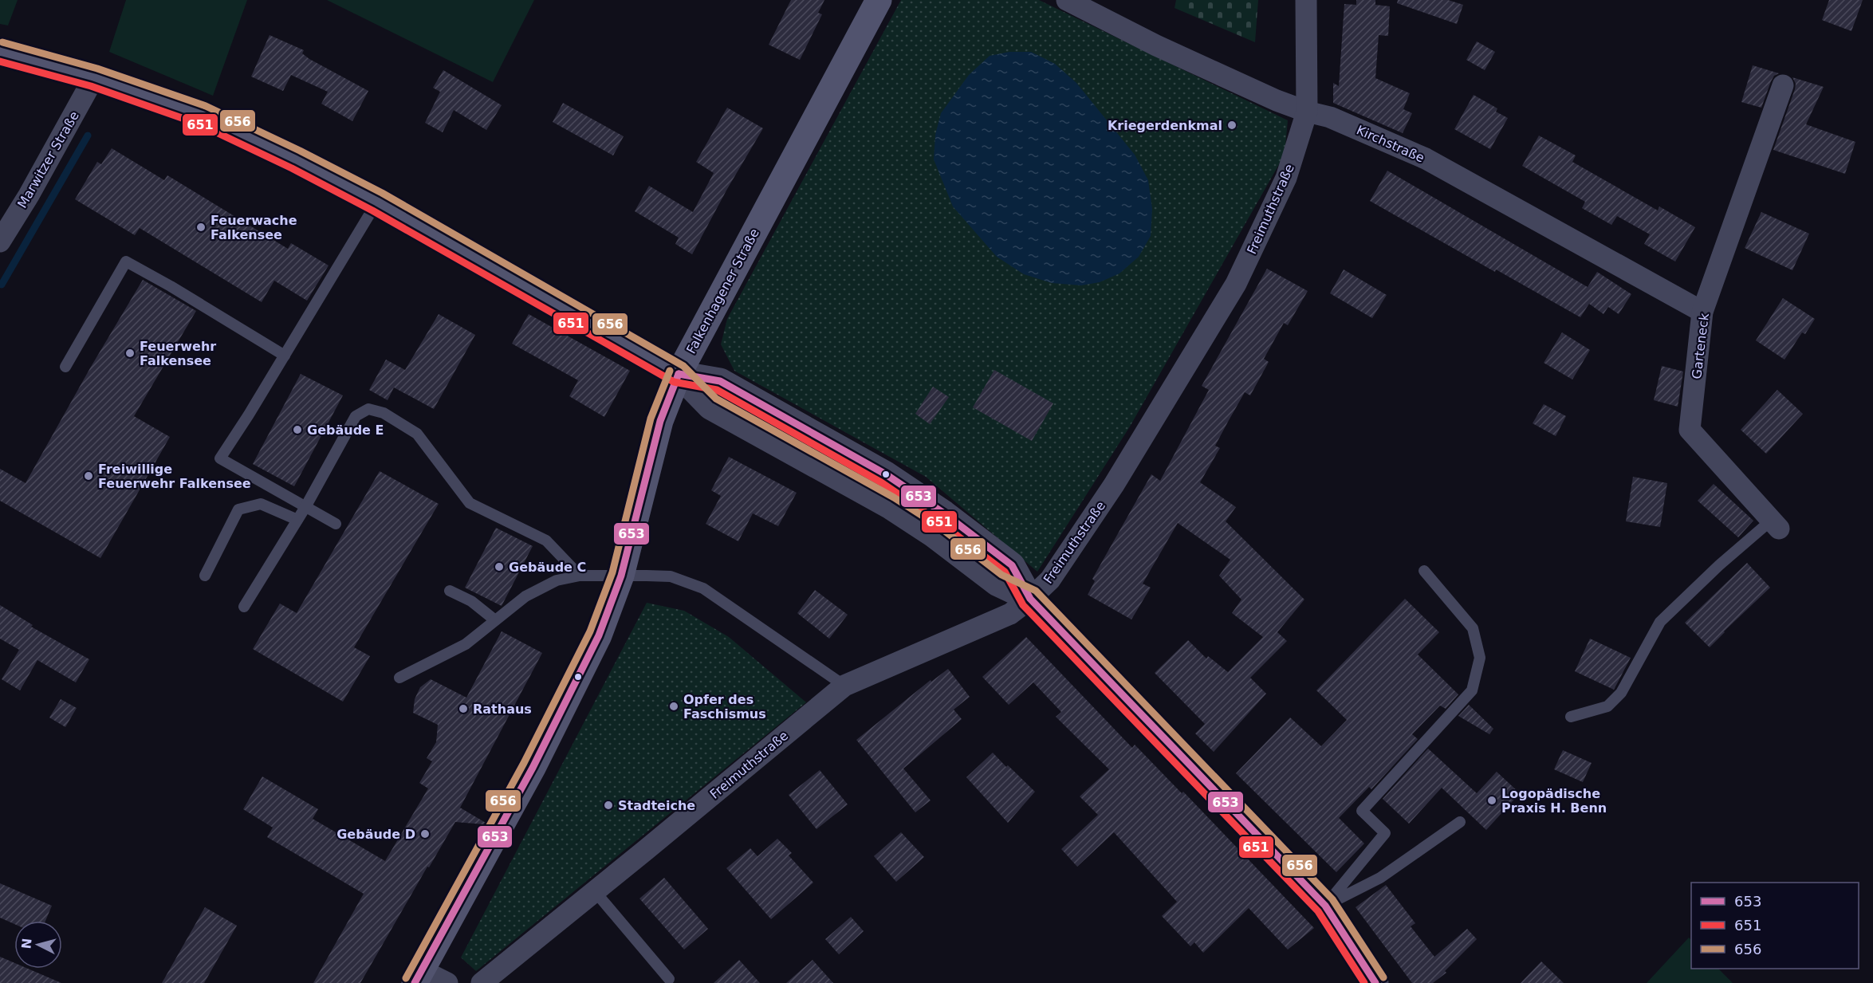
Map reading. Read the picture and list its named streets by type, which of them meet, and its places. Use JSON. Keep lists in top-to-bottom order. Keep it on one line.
{"streets":{"main road":["Falkenhagener Straße"],"street":["Kirchstraße","Marwitzer Straße","Freimuthstraße","Garteneck"]},"crossings":[["Kirchstraße","Freimuthstraße"],["Kirchstraße","Garteneck"]],"places":["Kriegerdenkmal","Feuerwache Falkensee","Feuerwehr Falkensee","Gebäude E","Freiwillige Feuerwehr Falkensee","Gebäude C","Opfer des Faschismus","Rathaus","Logopädische Praxis H. Benn","Stadteiche","Gebäude D"],"lines":["transit line 656","transit line 651","transit line 653"],"legend":["653","651","656"],"north":"left"}
